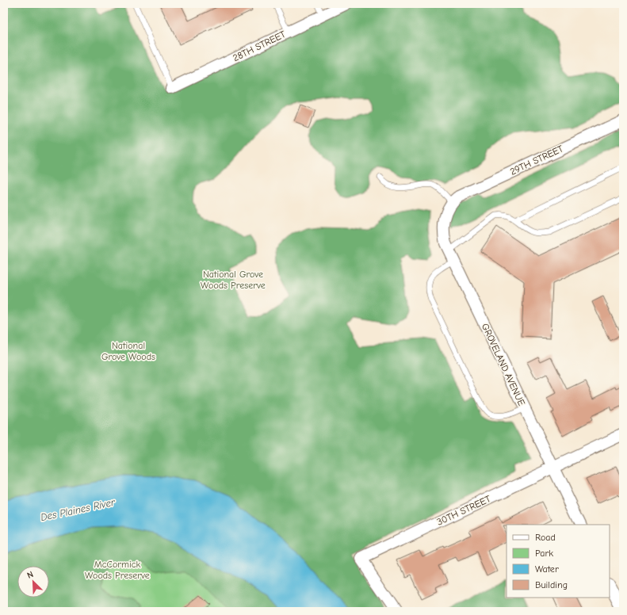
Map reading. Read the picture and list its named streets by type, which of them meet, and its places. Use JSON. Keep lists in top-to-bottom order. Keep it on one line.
{"streets":{"street":["28TH STREET","29TH STREET","GROVELAND AVENUE","30TH STREET"]},"crossings":[["29TH STREET","GROVELAND AVENUE"],["GROVELAND AVENUE","30TH STREET"]],"water":["Des Plaines River"],"parks":["National Grove Woods Preserve","National Grove Woods","McCormick Woods Preserve"],"legend":["Road","Park","Water","Building"],"north":"top left"}
